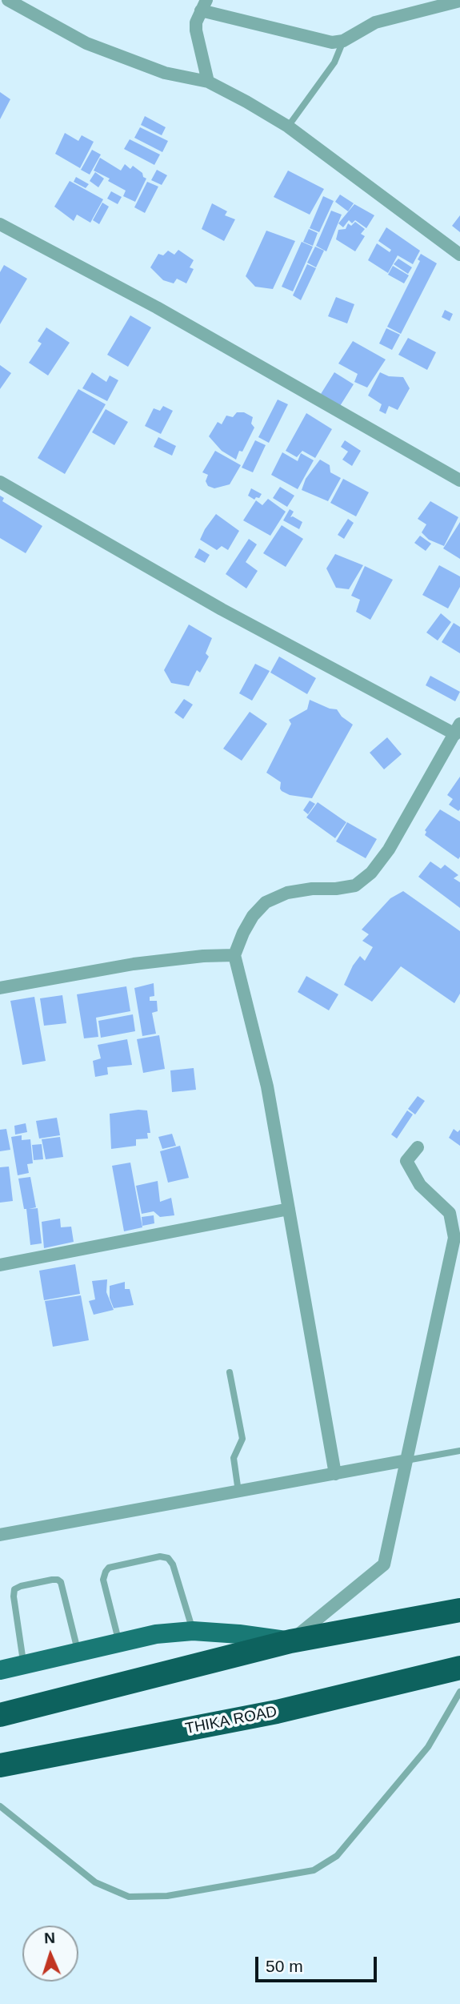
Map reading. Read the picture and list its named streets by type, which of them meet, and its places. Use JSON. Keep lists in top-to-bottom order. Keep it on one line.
{"streets":{"highway":["THIKA ROAD"]},"scale_bar":"50 m","north":"top"}
